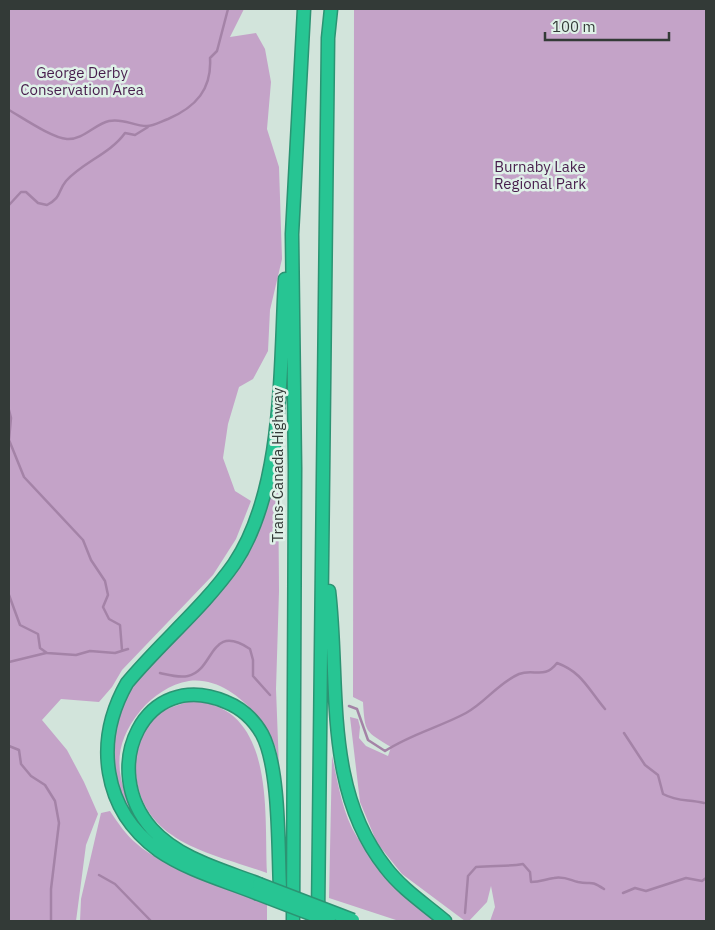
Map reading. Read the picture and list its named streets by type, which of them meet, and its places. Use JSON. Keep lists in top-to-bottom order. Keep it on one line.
{"streets":{"highway":["Trans-Canada Highway"]},"parks":["George Derby Conservation Area","Burnaby Lake Regional Park"],"scale_bar":"100 m"}
